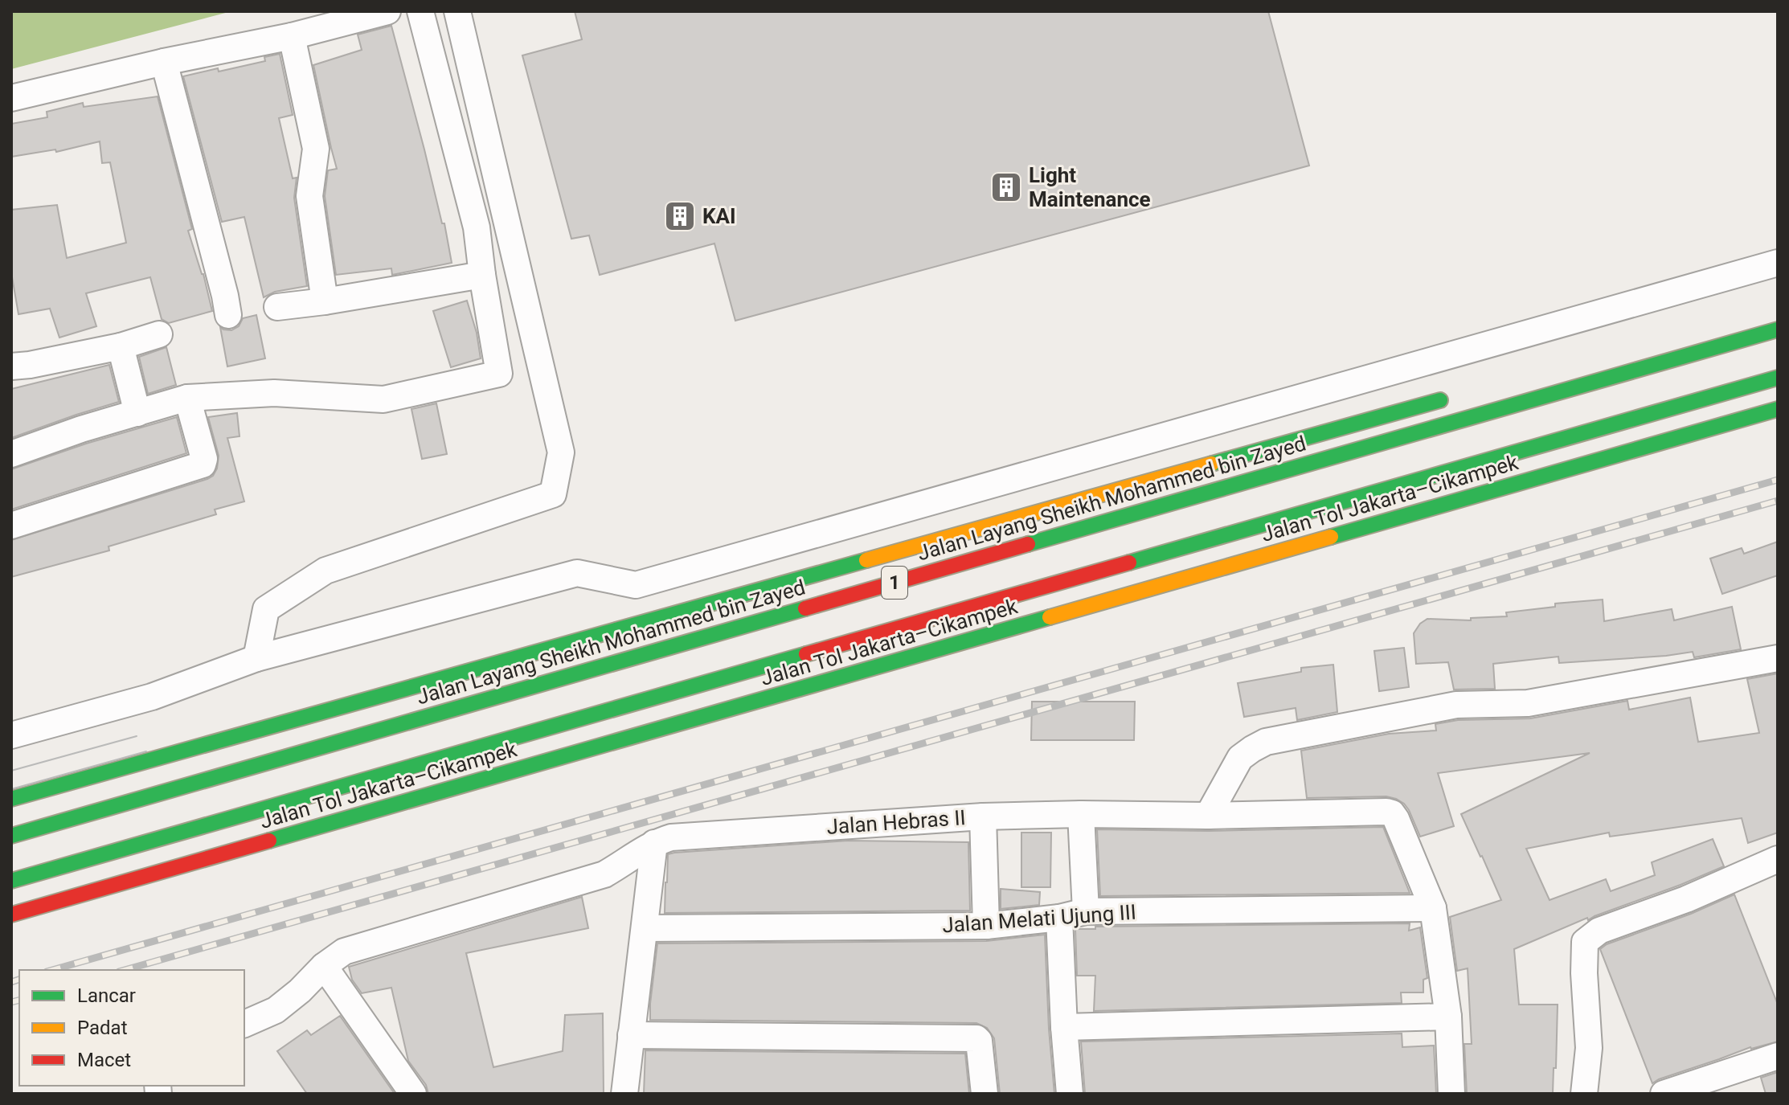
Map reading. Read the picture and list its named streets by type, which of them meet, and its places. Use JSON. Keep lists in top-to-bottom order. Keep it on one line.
{"streets":{"highway":["Jalan Layang Sheikh Mohammed bin Zayed","Jalan Tol Jakarta–Cikampek","1"],"street":["Jalan Hebras II","Jalan Melati Ujung III"]},"crossings":[["Jalan Hebras II","Jalan Melati Ujung III"]],"places":{"building":["Light Maintenance","KAI"]},"legend":["Lancar","Padat","Macet"]}
